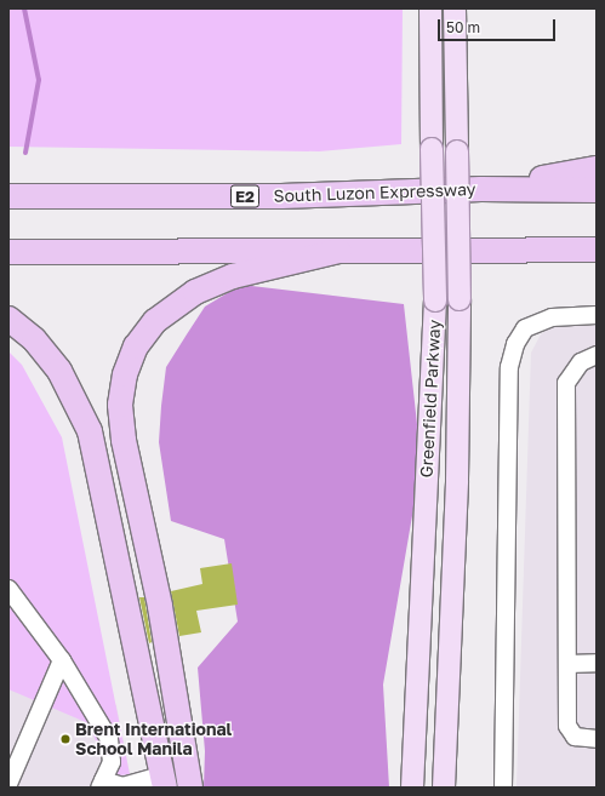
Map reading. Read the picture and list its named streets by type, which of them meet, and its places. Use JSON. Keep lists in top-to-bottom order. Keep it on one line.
{"streets":{"highway":["South Luzon Expressway","E2"],"main road":["Greenfield Parkway"]},"places":["Brent International School Manila"],"scale_bar":"50 m"}
